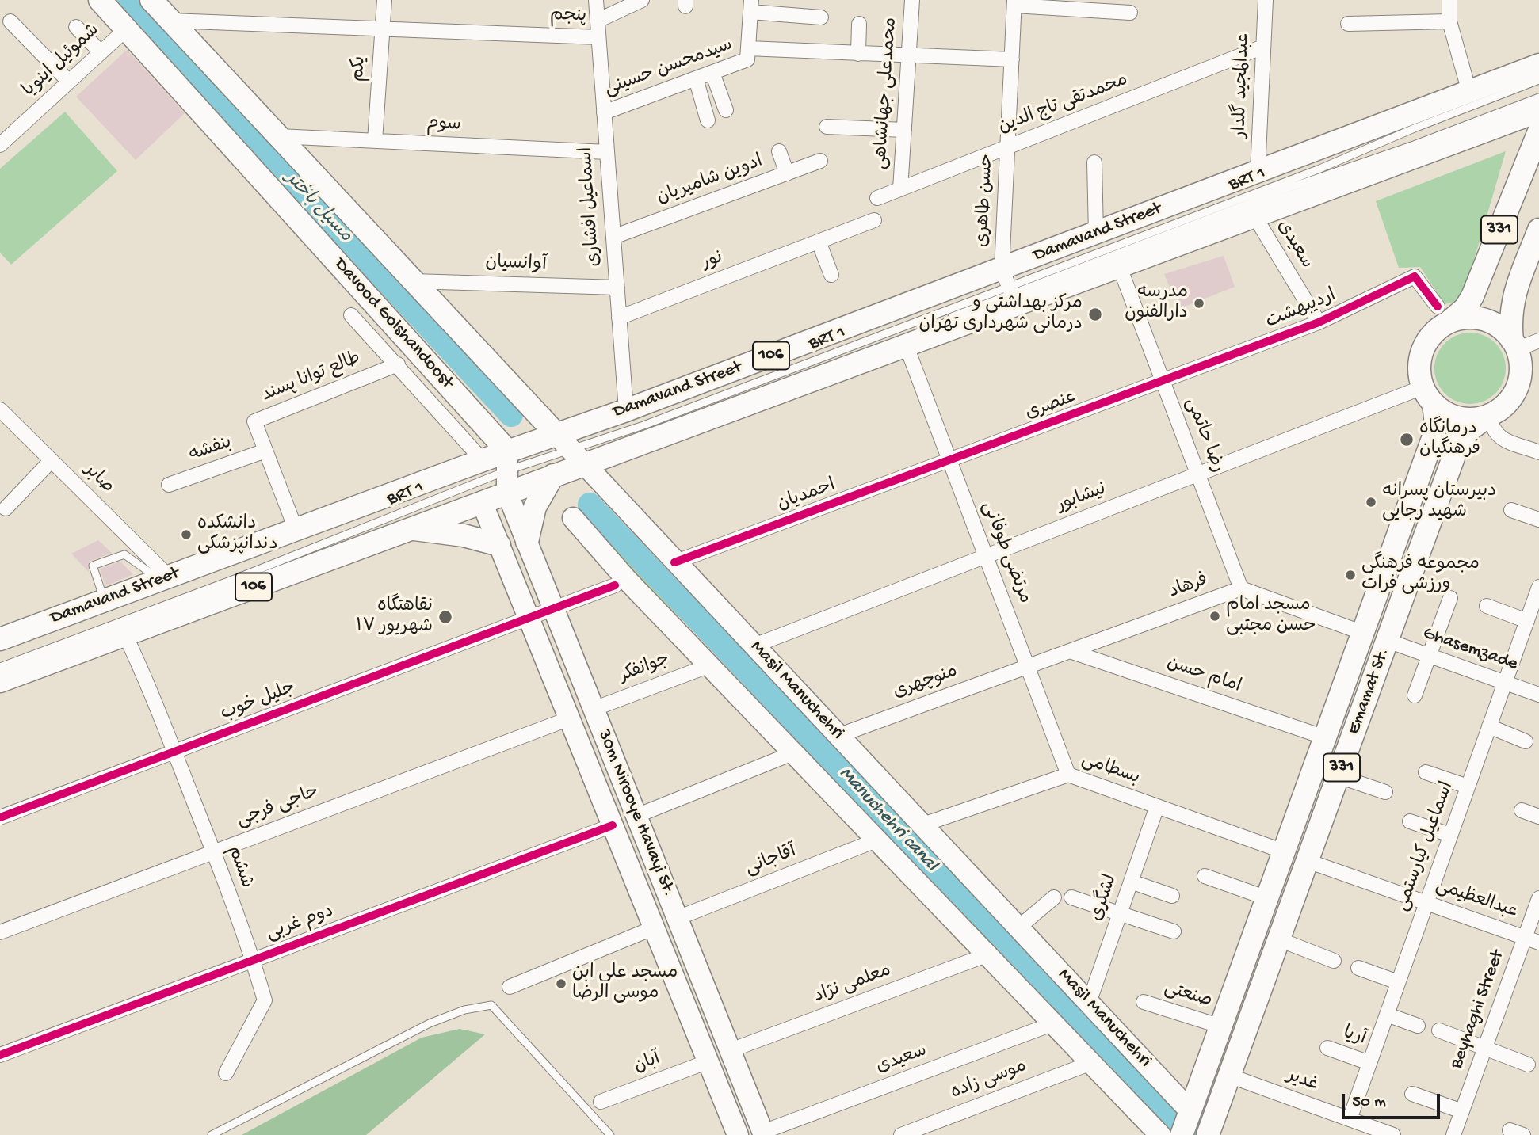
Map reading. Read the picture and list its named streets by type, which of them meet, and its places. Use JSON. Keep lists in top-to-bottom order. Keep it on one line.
{"streets":{"main road":["331","Damavand Street","Davood Golshandoost","106","Masil Manuchehri","Emamat St.","30m Nirooye Havayi St."],"street":["پنجم","شموئیل اینویا","سیدمحسن حسینی","یکم","عبدالمجید گلدار","محمدعلی جهانشاهی","محمدتقی تاج الدین","سوم","ادوین شامیریان","حسن طاهری","اسماعیل افشاری","سعیدی","نور","آوانسیان","اردیبهشت","طالع توانا پسند","عنصری","رضا حاتمی","بنفشه","صابر","احمدیان","نیشابور","مرتضی طوفانی","فرهاد","Ghasemzade","جوانفکر","امام حسن","منوچهری","جلیل خوب","بسطامی","حاجی فرجی","اسماعیل کیارستمی","آقاجانی","ششم","لشگری","عبدالعظیمی","دوم غربی","معلمی نژاد","صنعتی","Beyhaghi Street","آریا","آبان","موسی زاده","غدیر"],"lane":["BRT 1"]},"crossings":[["پنجم","یکم"],["پنجم","اسماعیل افشاری"],["شموئیل اینویا","Davood Golshandoost"],["سیدمحسن حسینی","محمدعلی جهانشاهی"],["سیدمحسن حسینی","حسن طاهری"],["سیدمحسن حسینی","اسماعیل افشاری"],["یکم","سوم"],["عبدالمجید گلدار","محمدتقی تاج الدین"],["عبدالمجید گلدار","Damavand Street"],["محمدعلی جهانشاهی","محمدتقی تاج الدین"],["محمدتقی تاج الدین","حسن طاهری"],["سوم","اسماعیل افشاری"],["BRT 1","Damavand Street"],["BRT 1","Davood Golshandoost"],["BRT 1","106"],["BRT 1","Masil Manuchehri"],["BRT 1","30m Nirooye Havayi St."],["ادوین شامیریان","اسماعیل افشاری"],["حسن طاهری","Damavand Street"],["اسماعیل افشاری","Damavand Street"],["اسماعیل افشاری","نور"],["اسماعیل افشاری","آوانسیان"],["331","اردیبهشت"],["331","نیشابور"],["331","Emamat St."],["Damavand Street","سعیدی"],["Damavand Street","Davood Golshandoost"],["Damavand Street","106"],["Damavand Street","طالع توانا پسند"],["Damavand Street","رضا حاتمی"],["Damavand Street","صابر"],["Damavand Street","مرتضی طوفانی"],["Damavand Street","Masil Manuchehri"],["Damavand Street","30m Nirooye Havayi St."],["Damavand Street","ششم"],["سعیدی","اردیبهشت"],["سعیدی","30m Nirooye Havayi St."],["اردیبهشت","عنصری"],["اردیبهشت","رضا حاتمی"],["اردیبهشت","نیشابور"],["اردیبهشت","Emamat St."],["Davood Golshandoost","106"],["Davood Golshandoost","30m Nirooye Havayi St."],["106","Masil Manuchehri"],["106","30m Nirooye Havayi St."],["طالع توانا پسند","بنفشه"],["عنصری","رضا حاتمی"],["عنصری","احمدیان"],["عنصری","مرتضی طوفانی"],["رضا حاتمی","نیشابور"],["رضا حاتمی","فرهاد"],["احمدیان","مرتضی طوفانی"],["احمدیان","Masil Manuchehri"],["نیشابور","مرتضی طوفانی"],["نیشابور","Masil Manuchehri"],["نیشابور","Emamat St."],["مرتضی طوفانی","فرهاد"],["مرتضی طوفانی","منوچهری"],["مرتضی طوفانی","بسطامی"],["فرهاد","امام حسن"],["فرهاد","منوچهری"],["Ghasemzade","Emamat St."],["Ghasemzade","اسماعیل کیارستمی"],["جوانفکر","30m Nirooye Havayi St."],["امام حسن","Emamat St."],["منوچهری","Masil Manuchehri"],["Masil Manuchehri","Emamat St."],["Masil Manuchehri","بسطامی"],["Masil Manuchehri","لشگری"],["Emamat St.","بسطامی"],["Emamat St.","عبدالعظیمی"],["Emamat St.","صنعتی"],["Emamat St.","غدیر"],["جلیل خوب","30m Nirooye Havayi St."],["جلیل خوب","ششم"],["بسطامی","لشگری"],["حاجی فرجی","30m Nirooye Havayi St."],["حاجی فرجی","ششم"],["30m Nirooye Havayi St.","آقاجانی"],["30m Nirooye Havayi St.","دوم غربی"],["30m Nirooye Havayi St.","معلمی نژاد"],["30m Nirooye Havayi St.","آبان"],["اسماعیل کیارستمی","عبدالعظیمی"],["اسماعیل کیارستمی","آریا"],["اسماعیل کیارستمی","غدیر"],["ششم","دوم غربی"],["عبدالعظیمی","Beyhaghi Street"]],"water":["مسیل باختر","Manuchehri canal"],"places":["مدرسه دارالفنون","مرکز بهداشتی و درمانی شهرداری تهران","درمانگاه فرهنگیان","دبیرستان پسرانه شهید رجایی","دانشکده دندانپزشکی","مجموعه فرهنگی ورزشی فرات","مسجد امام حسن مجتبی","نقاهتگاه ۱۷ شهریور","مسجد علی ابن موسی الرضا"],"scale_bar":"50 m"}
